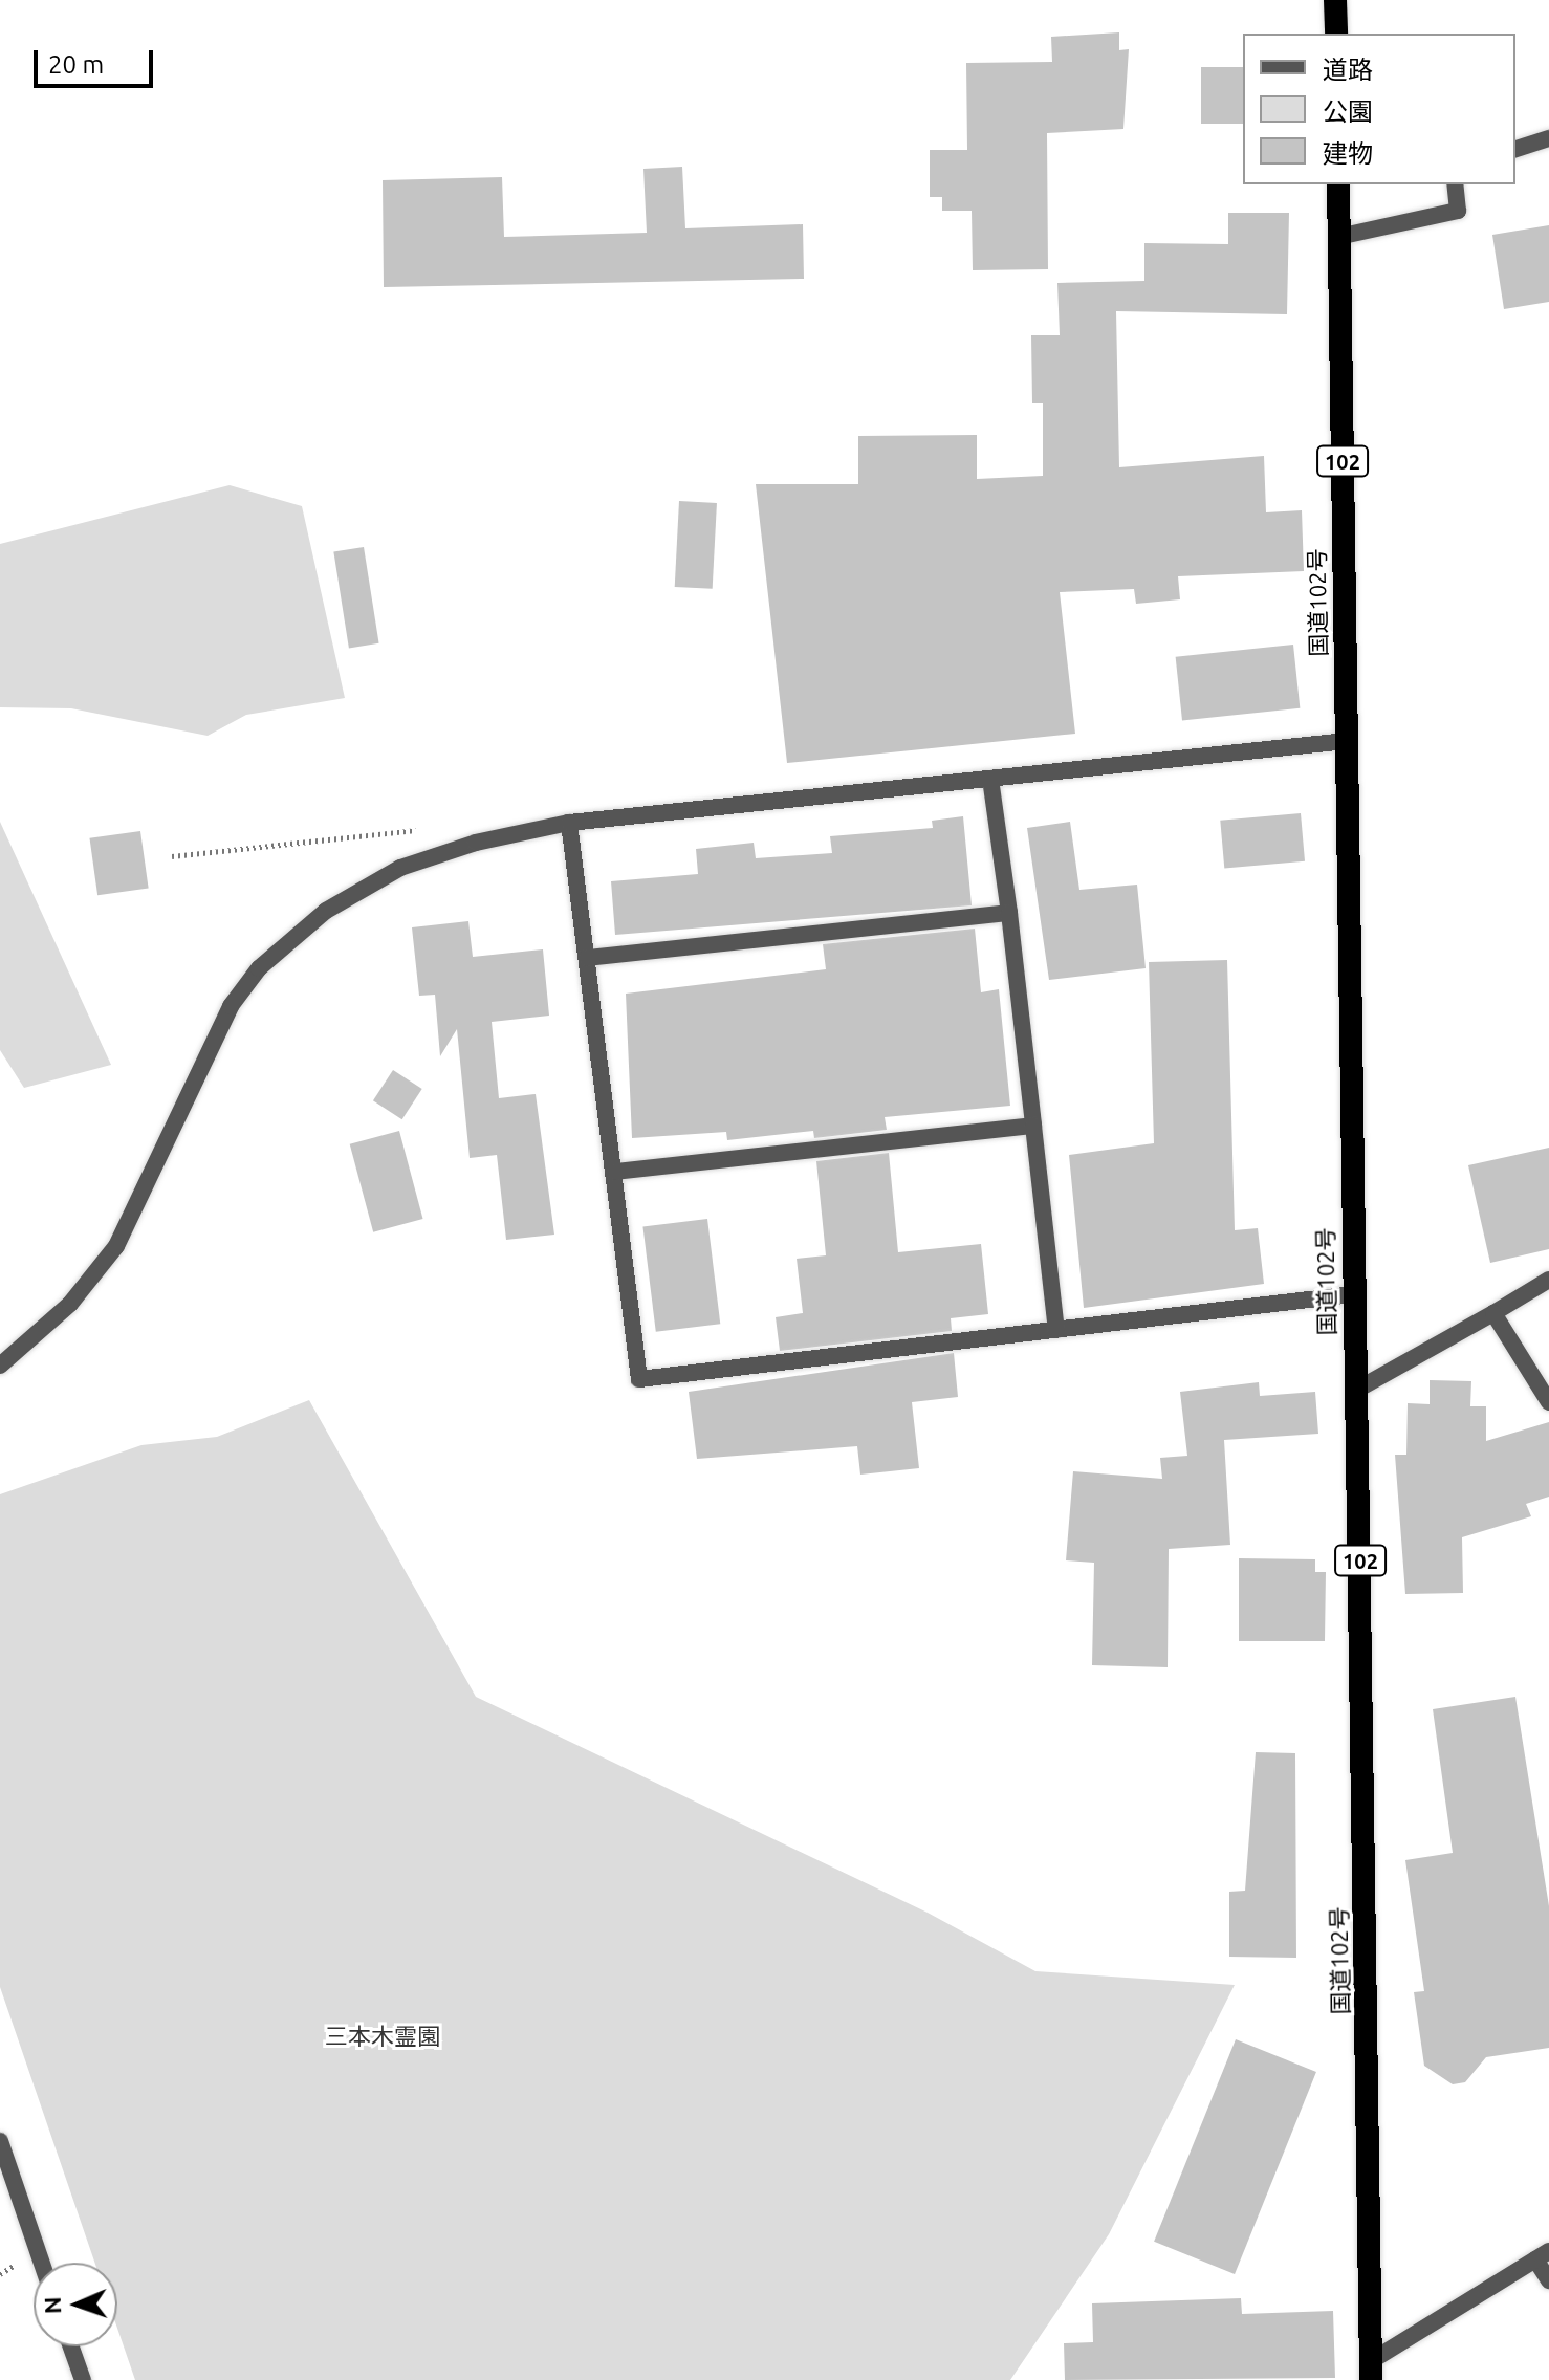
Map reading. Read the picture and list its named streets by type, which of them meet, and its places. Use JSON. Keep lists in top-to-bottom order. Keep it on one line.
{"streets":{"highway":["102","国道102号"]},"parks":["三本木霊園"],"legend":["道路","公園","建物"],"scale_bar":"20 m","north":"left"}
